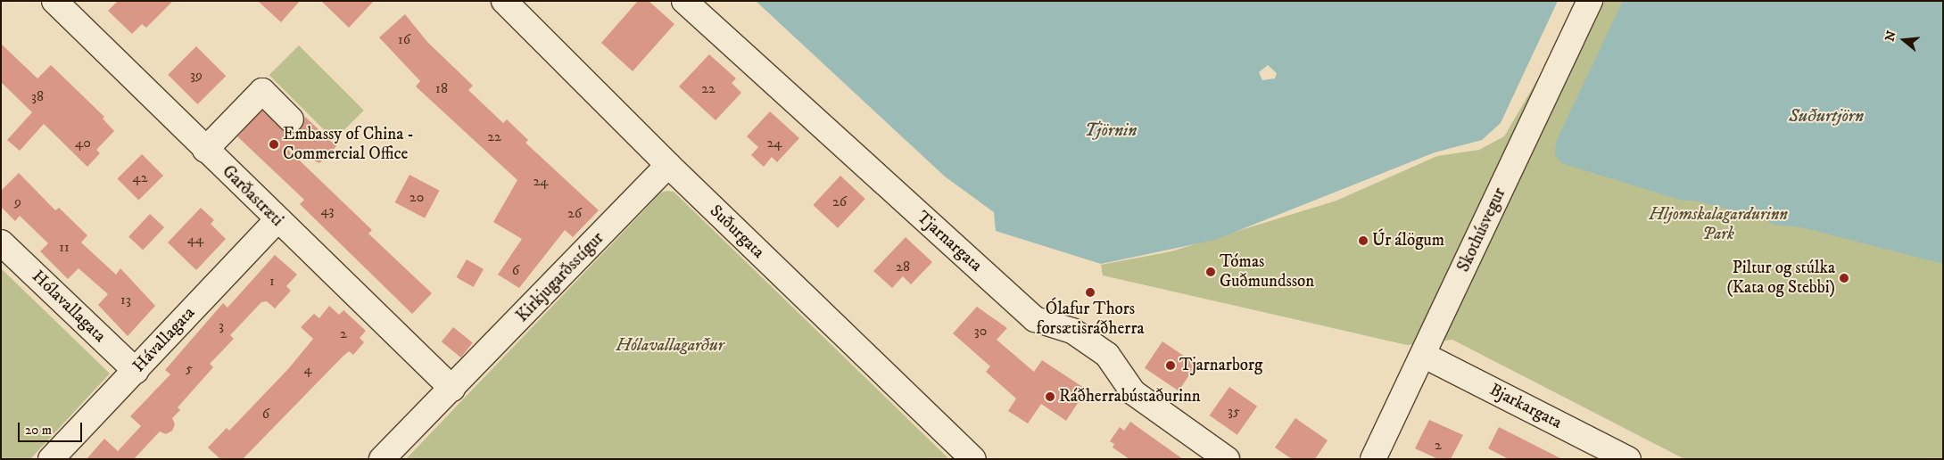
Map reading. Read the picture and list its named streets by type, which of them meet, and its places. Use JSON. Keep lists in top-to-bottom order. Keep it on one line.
{"streets":{"street":["Garðastræti","Skothúsvegur","Suðurgata","Tjarnargata","Kirkjugarðsstígur","Hólavallagata","Hávallagata","Bjarkargata"]},"crossings":[["Garðastræti","Kirkjugarðsstígur"],["Garðastræti","Hávallagata"],["Skothúsvegur","Bjarkargata"],["Suðurgata","Kirkjugarðsstígur"],["Hólavallagata","Hávallagata"]],"water":["Suðurtjörn","Tjörnin"],"parks":["Hljomskalagardurinn Park","Hólavallagarður"],"places":["Embassy of China - Commercial Office","Úr álögum","Tómas Guðmundsson","Piltur og stúlka (Kata og Stebbi)","Ólafur Thors forsætisráðherra","Tjarnarborg","Ráðherrabústaðurinn"],"house_numbers":["16","39","18","22","38","22","40","24","42","24","20","9","26","43","26","44","11","28","6","1","13","3","30","2","5","4","35","6","2"],"scale_bar":"20 m","north":"left"}
